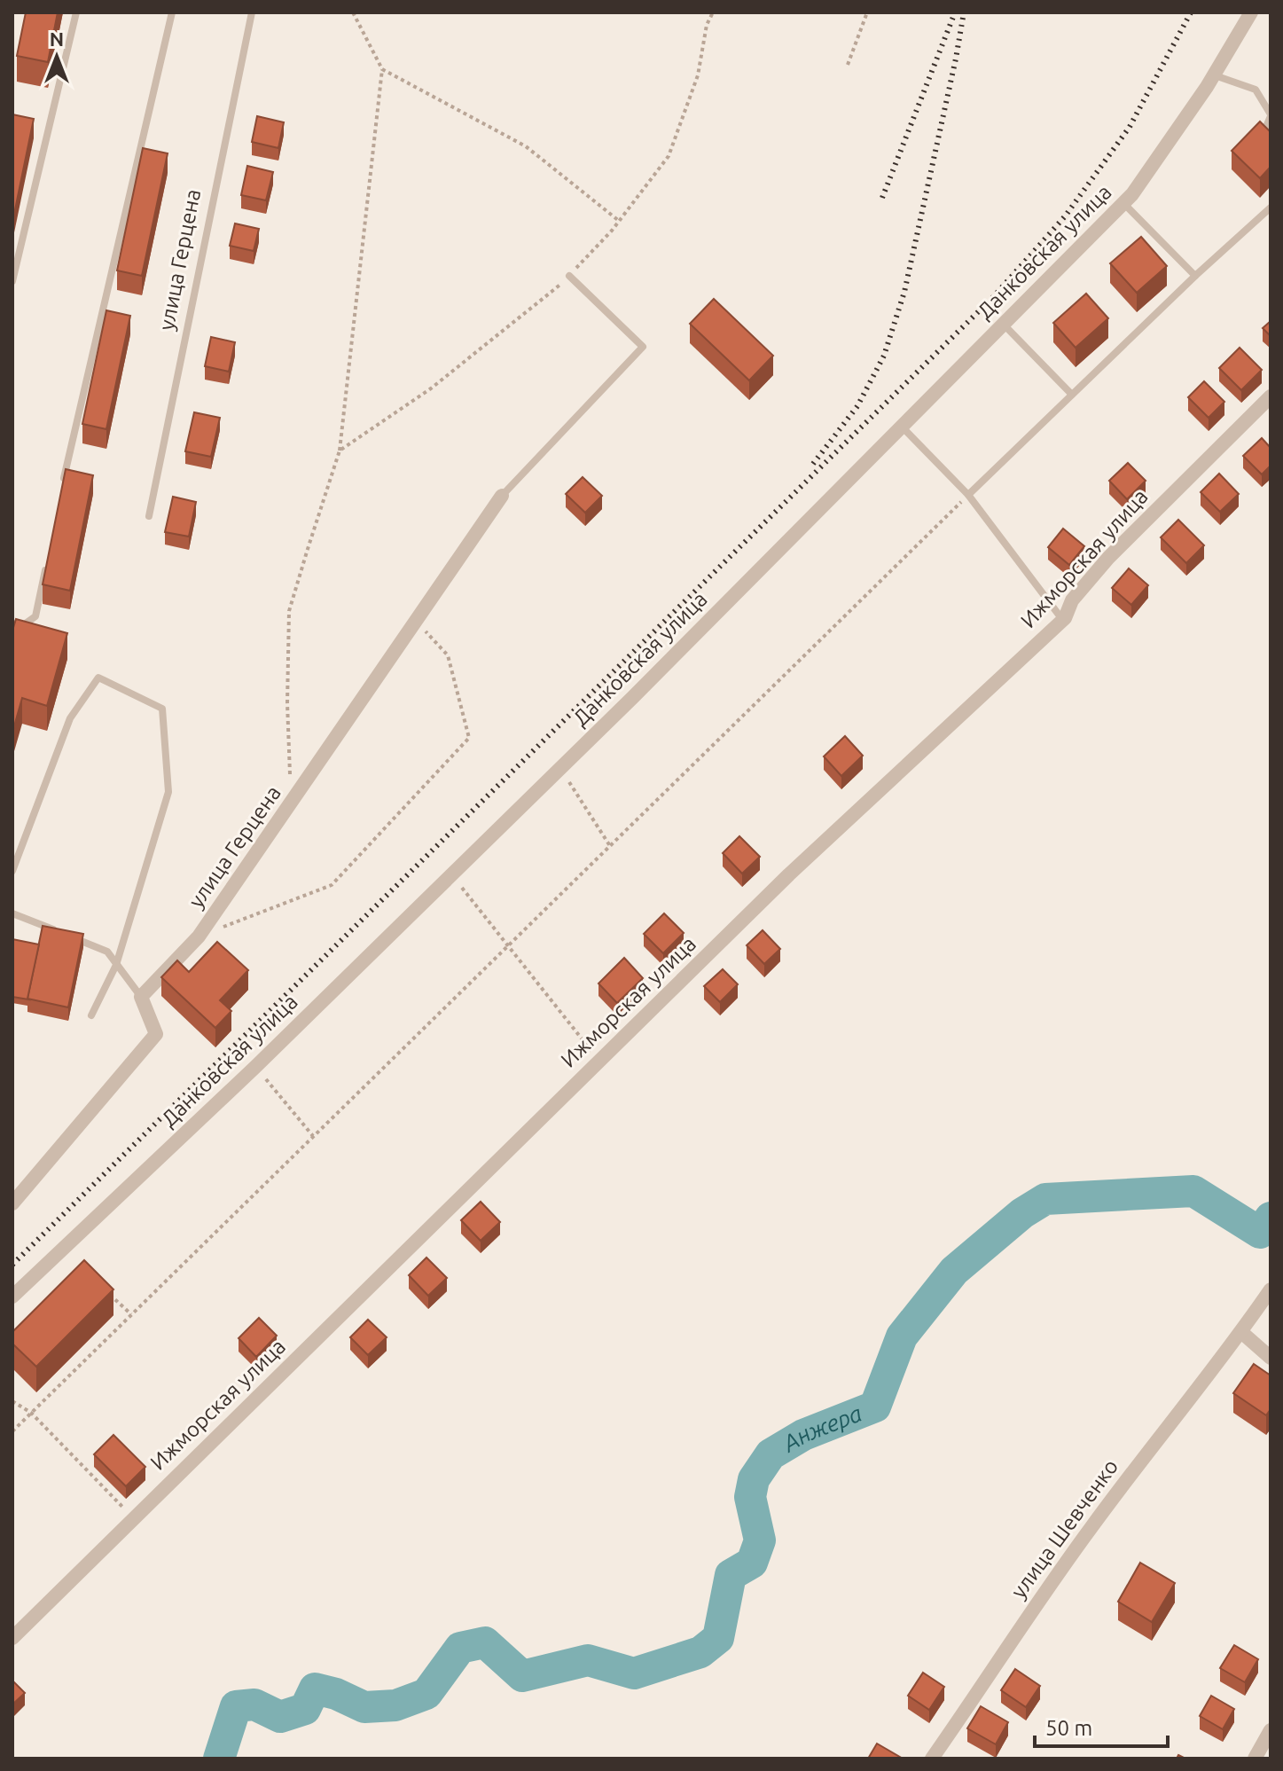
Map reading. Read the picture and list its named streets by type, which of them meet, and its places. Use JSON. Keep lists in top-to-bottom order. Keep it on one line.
{"streets":{"street":["Данковская улица","улица Герцена","Ижморская улица","улица Шевченко"]},"water":["Анжера"],"scale_bar":"50 m","north":"top"}
